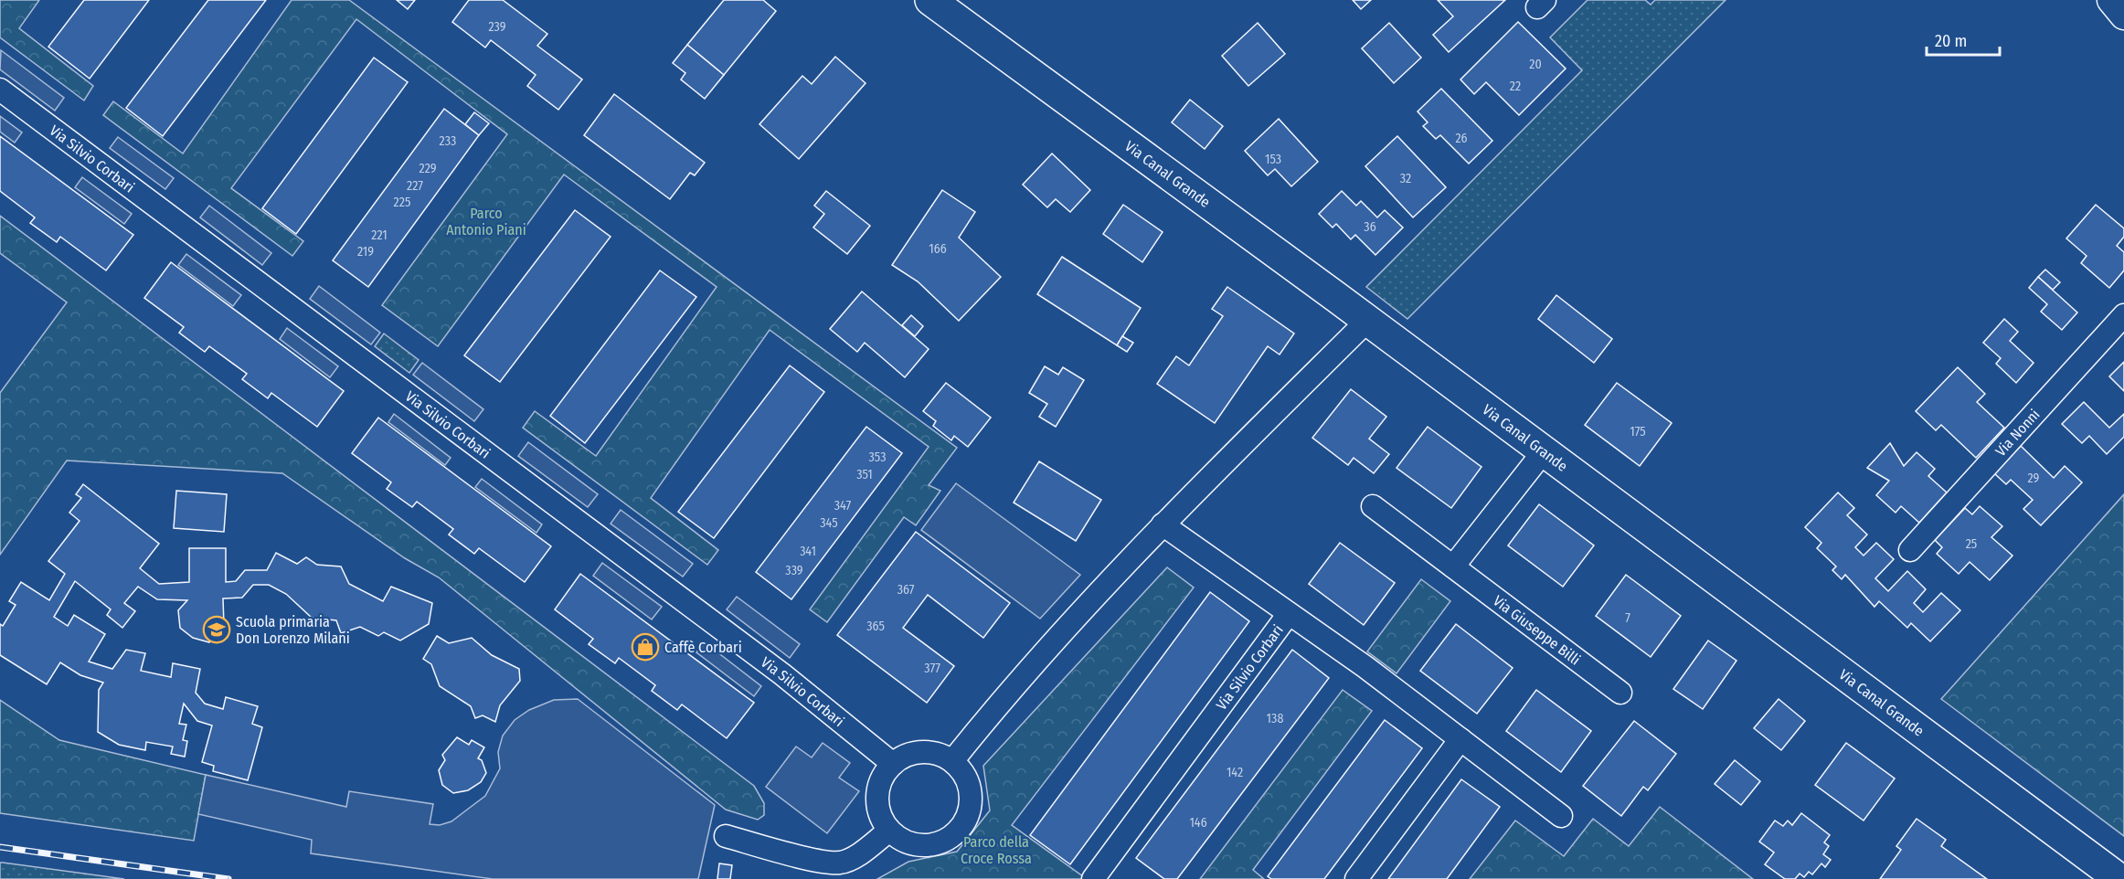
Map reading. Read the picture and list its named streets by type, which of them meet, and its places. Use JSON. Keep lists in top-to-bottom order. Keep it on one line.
{"streets":{"main road":["Via Canal Grande"],"street":["Via Silvio Corbari","Via Nonni","Via Giuseppe Billi"]},"parks":["Parco Antonio Piani","Parco della Croce Rossa"],"places":{"school or university":["Scuola primaria Don Lorenzo Milani"],"shop":["Caffè Corbari"]},"house_numbers":["239","20","22","26","233","153","229","32","227","225","36","221","166","219","175","353","351","29","347","345","25","341","339","367","7","365","377","138","142","146"],"scale_bar":"20 m"}
